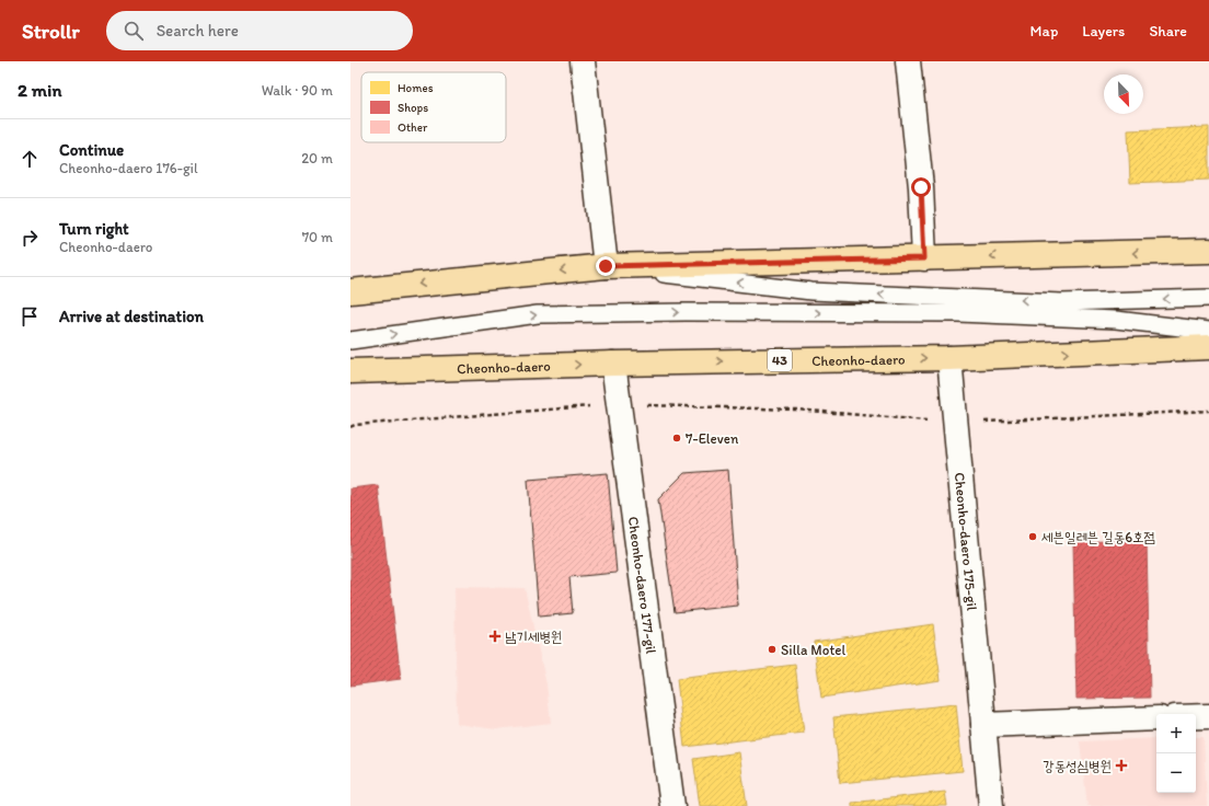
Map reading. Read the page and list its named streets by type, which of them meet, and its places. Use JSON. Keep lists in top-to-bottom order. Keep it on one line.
{"streets":{"main road":["Cheonho-daero","43"],"street":["Cheonho-daero 175-gil","Cheonho-daero 177-gil"]},"crossings":[["Cheonho-daero","Cheonho-daero 175-gil"],["Cheonho-daero","Cheonho-daero 177-gil"]],"places":{"other":["7-Eleven","세븐일레븐 길동6호점","Silla Motel"],"health":["남기세병원","강동성심병원"]},"legend":["Homes","Shops","Other"],"north":"bottom right","page":{"header":"Strollr","search":"Search here","nav":["Map","Layers","Share"],"heading":["2 min","Walk · 90 m"],"list":[["Continue","Cheonho-daero 176-gil","20 m"],["Turn right","Cheonho-daero","70 m"],"Arrive at destination"],"map_buttons":["+","−"]}}
